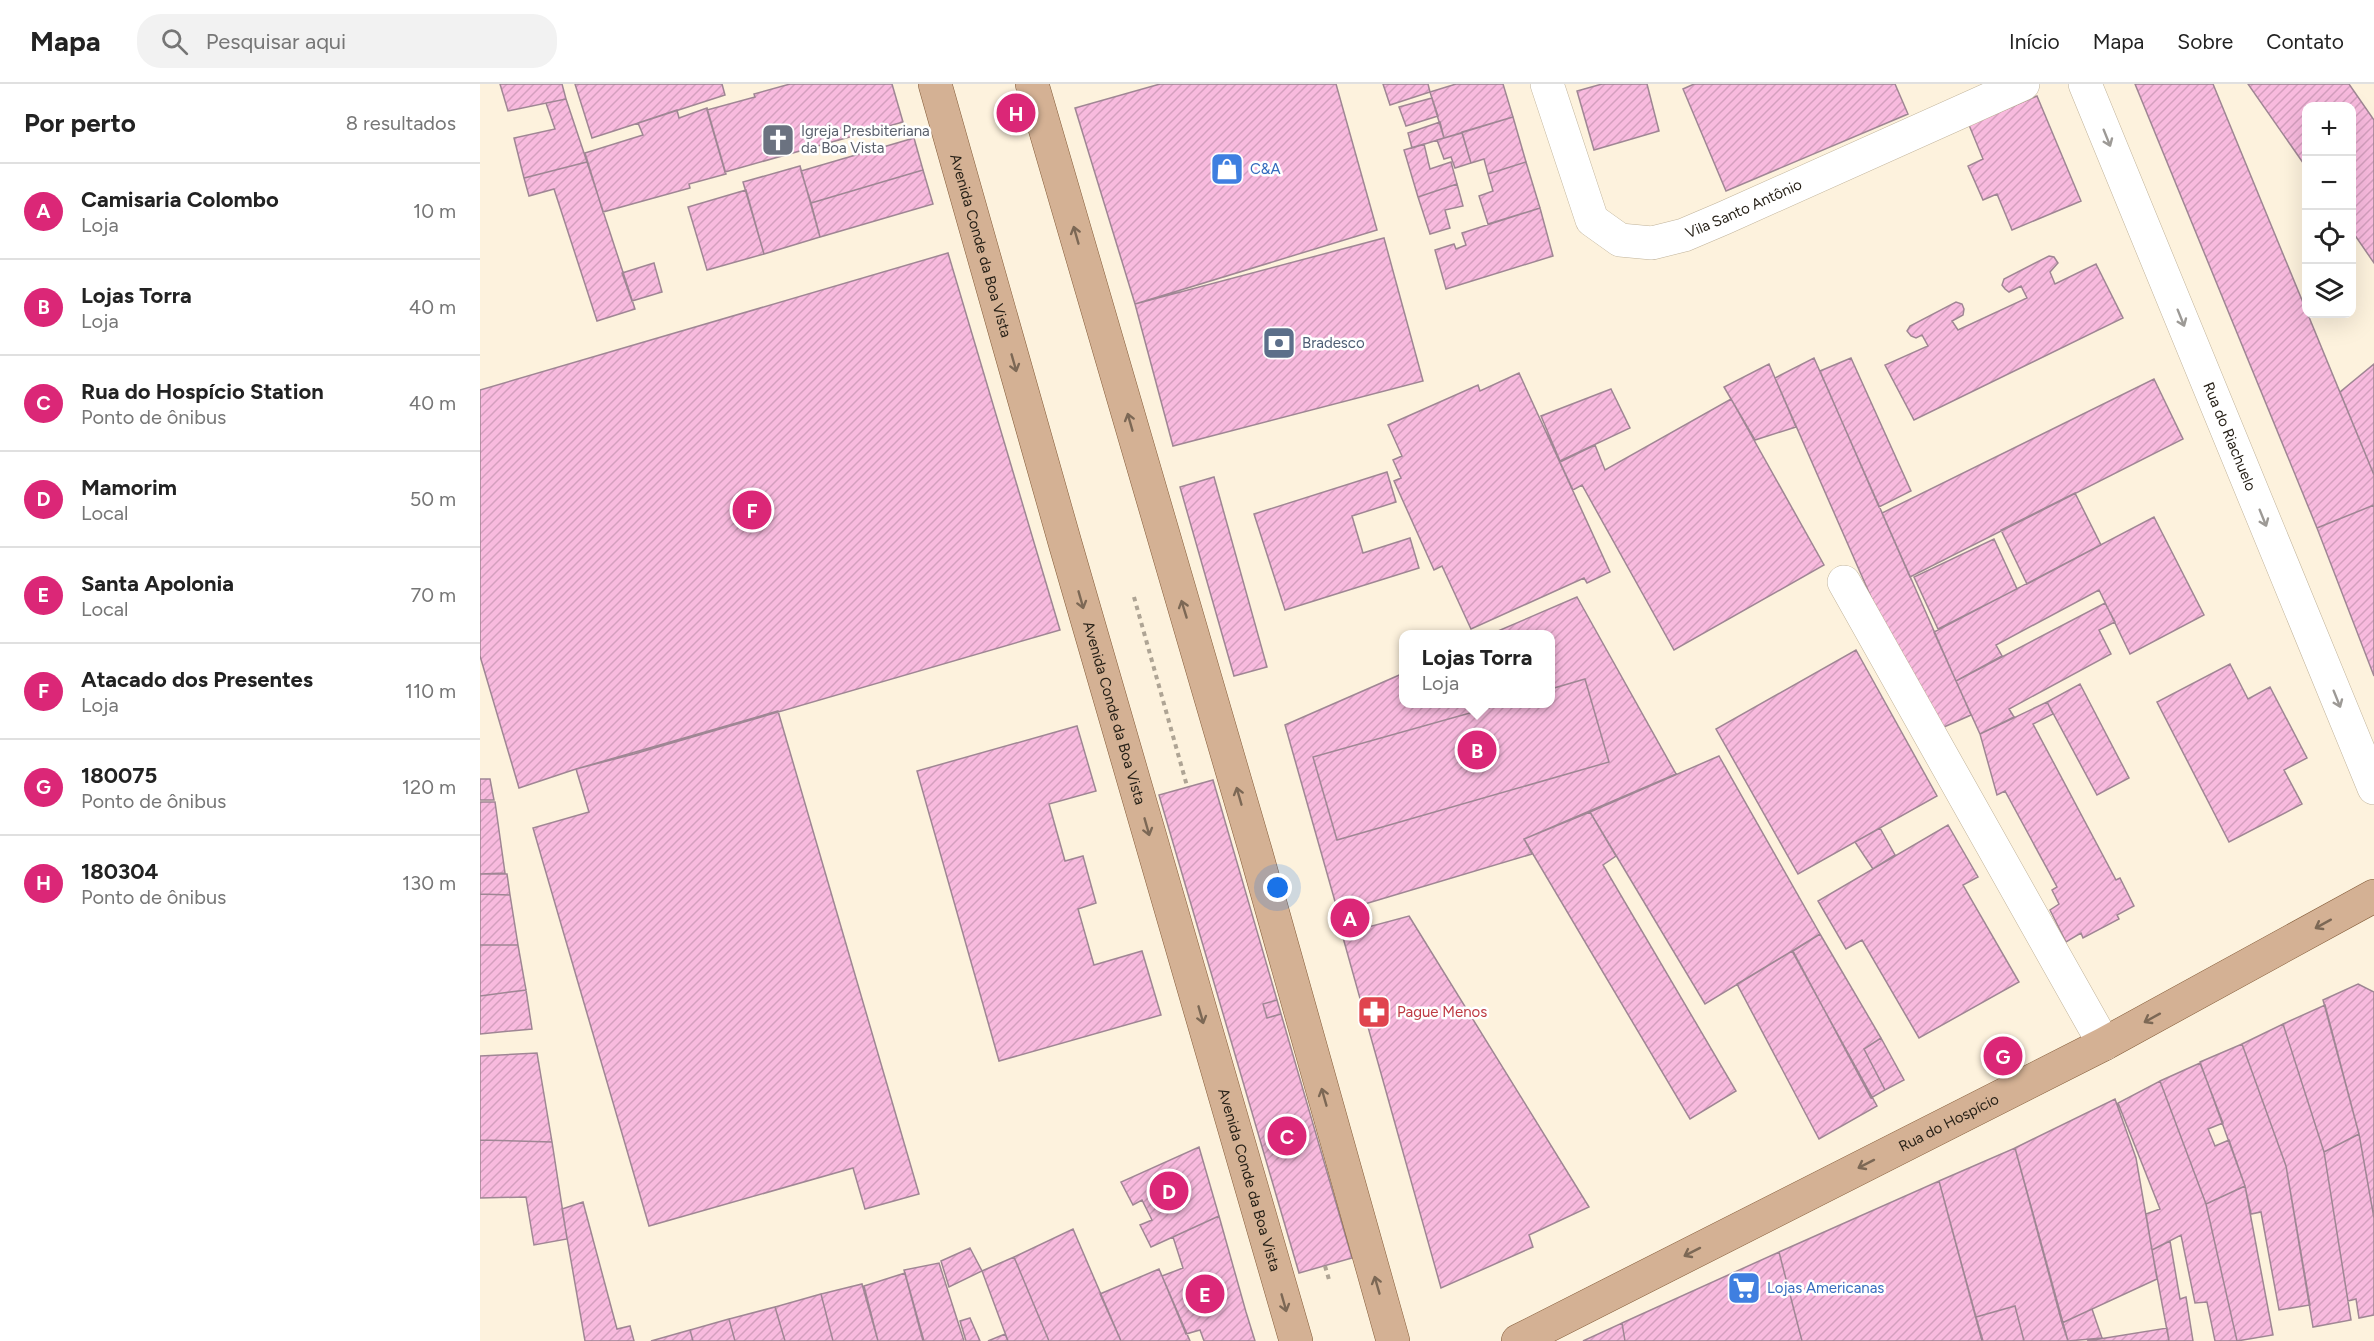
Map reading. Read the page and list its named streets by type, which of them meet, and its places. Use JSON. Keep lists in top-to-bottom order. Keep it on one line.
{"streets":{"main road":["Avenida Conde da Boa Vista","Rua do Hospício"],"street":["Vila Santo Antônio","Rua do Riachuelo"]},"one_way":["Rua do Riachuelo","Rua do Hospício"],"places":{"church":["Igreja Presbiteriana da Boa Vista"],"shop":["C&A"],"bank":["Bradesco"],"pharmacy":["Pague Menos"],"supermarket":["Lojas Americanas"]},"page":{"header":"Mapa","search":"Pesquisar aqui","nav":["Início","Mapa","Sobre","Contato"],"heading":["Por perto","8 resultados"],"pins":["H","F","B","A","G","C","D","E"],"map_buttons":["+","−"],"list":[{"mark":"A","name":"Camisaria Colombo","note":"Loja","value":"10 m"},{"mark":"B","name":"Lojas Torra","note":"Loja","value":"40 m"},{"mark":"C","name":"Rua do Hospício Station","note":"Ponto de ônibus","value":"40 m"},{"mark":"D","name":"Mamorim","note":"Local","value":"50 m"},{"mark":"E","name":"Santa Apolonia","note":"Local","value":"70 m"},{"mark":"F","name":"Atacado dos Presentes","note":"Loja","value":"110 m"},{"mark":"G","name":"180075","note":"Ponto de ônibus","value":"120 m"},{"mark":"H","name":"180304","note":"Ponto de ônibus","value":"130 m"}],"popup":["Lojas Torra","Loja"]}}
